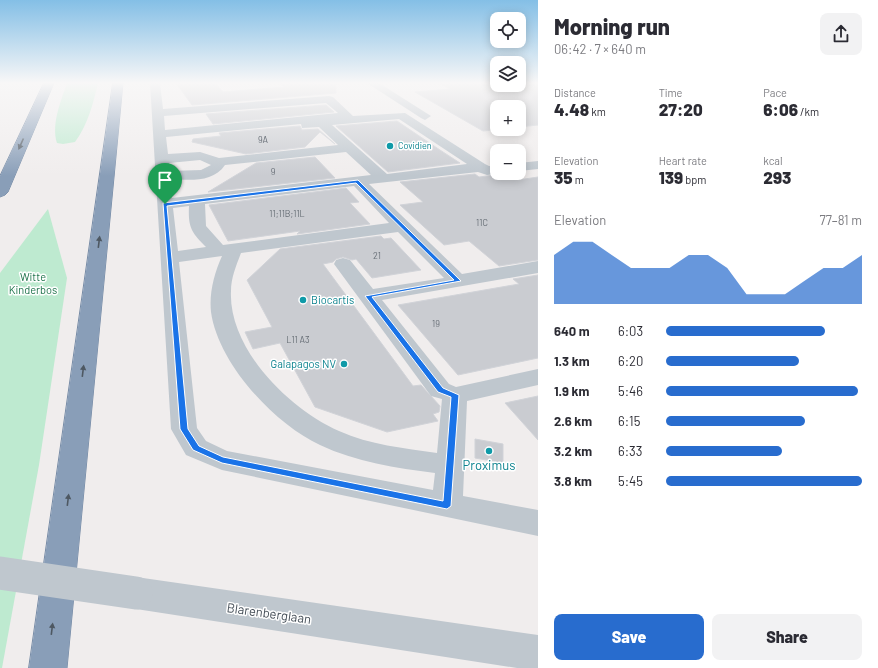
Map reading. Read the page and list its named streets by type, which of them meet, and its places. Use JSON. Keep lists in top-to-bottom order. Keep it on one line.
{"streets":{"street":["Blarenberglaan"]},"parks":["Witte Kinderbos"],"places":["Covidien","Biocartis","Galapagos NV","Proximus"],"house_numbers":["9A","9","11;11B;11L","11C","21","19","L11 A3"],"page":{"heading":["Morning run","06:42 · 7 × 640 m"],"map_buttons":["+","−"],"stats":[["Distance","4.48 km"],["Time","27:20"],["Pace","6:06 /km"],["Elevation","35 m"],["Heart rate","139 bpm"],["kcal","293"]],"chart":["Elevation","77–81 m"],"list":[{"name":"640 m","note":"6:03"},{"name":"1.3 km","note":"6:20"},{"name":"1.9 km","note":"5:46"},{"name":"2.6 km","note":"6:15"},{"name":"3.2 km","note":"6:33"},{"name":"3.8 km","note":"5:45"}],"buttons":["Save","Share"]}}
